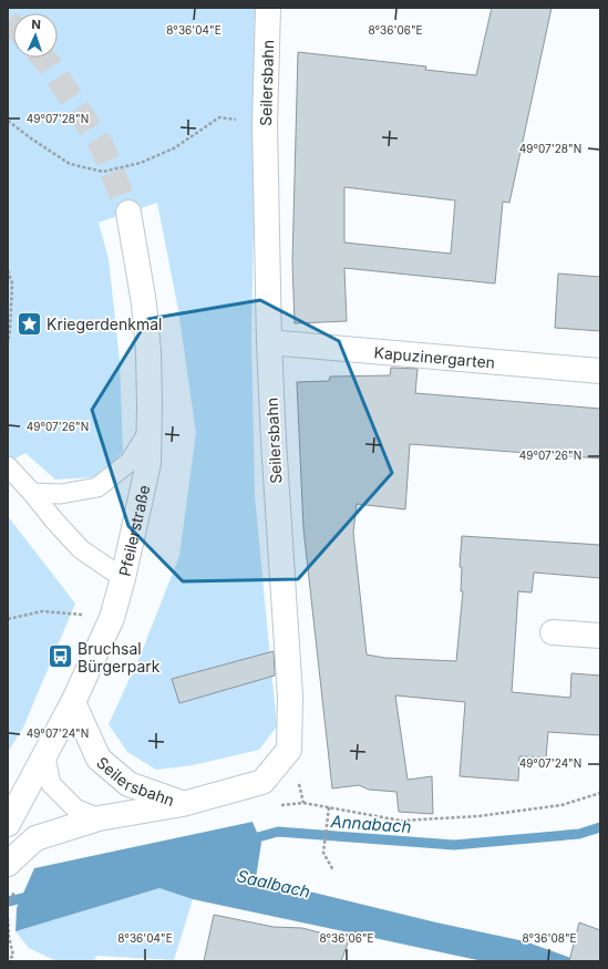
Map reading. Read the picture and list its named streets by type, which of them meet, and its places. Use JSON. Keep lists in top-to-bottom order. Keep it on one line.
{"streets":{"street":["Seilersbahn","Kapuzinergarten","Pfeilerstraße"]},"crossings":[["Seilersbahn","Kapuzinergarten"],["Seilersbahn","Pfeilerstraße"]],"water":["Annabach","Saalbach"],"places":{"place":["Kriegerdenkmal"],"bus stop":["Bruchsal Bürgerpark"]},"north":"top","coordinates":["8°36'04\"E","8°36'06\"E","49°07'28\"N","49°07'26\"N","49°07'24\"N","8°36'08\"E"]}
